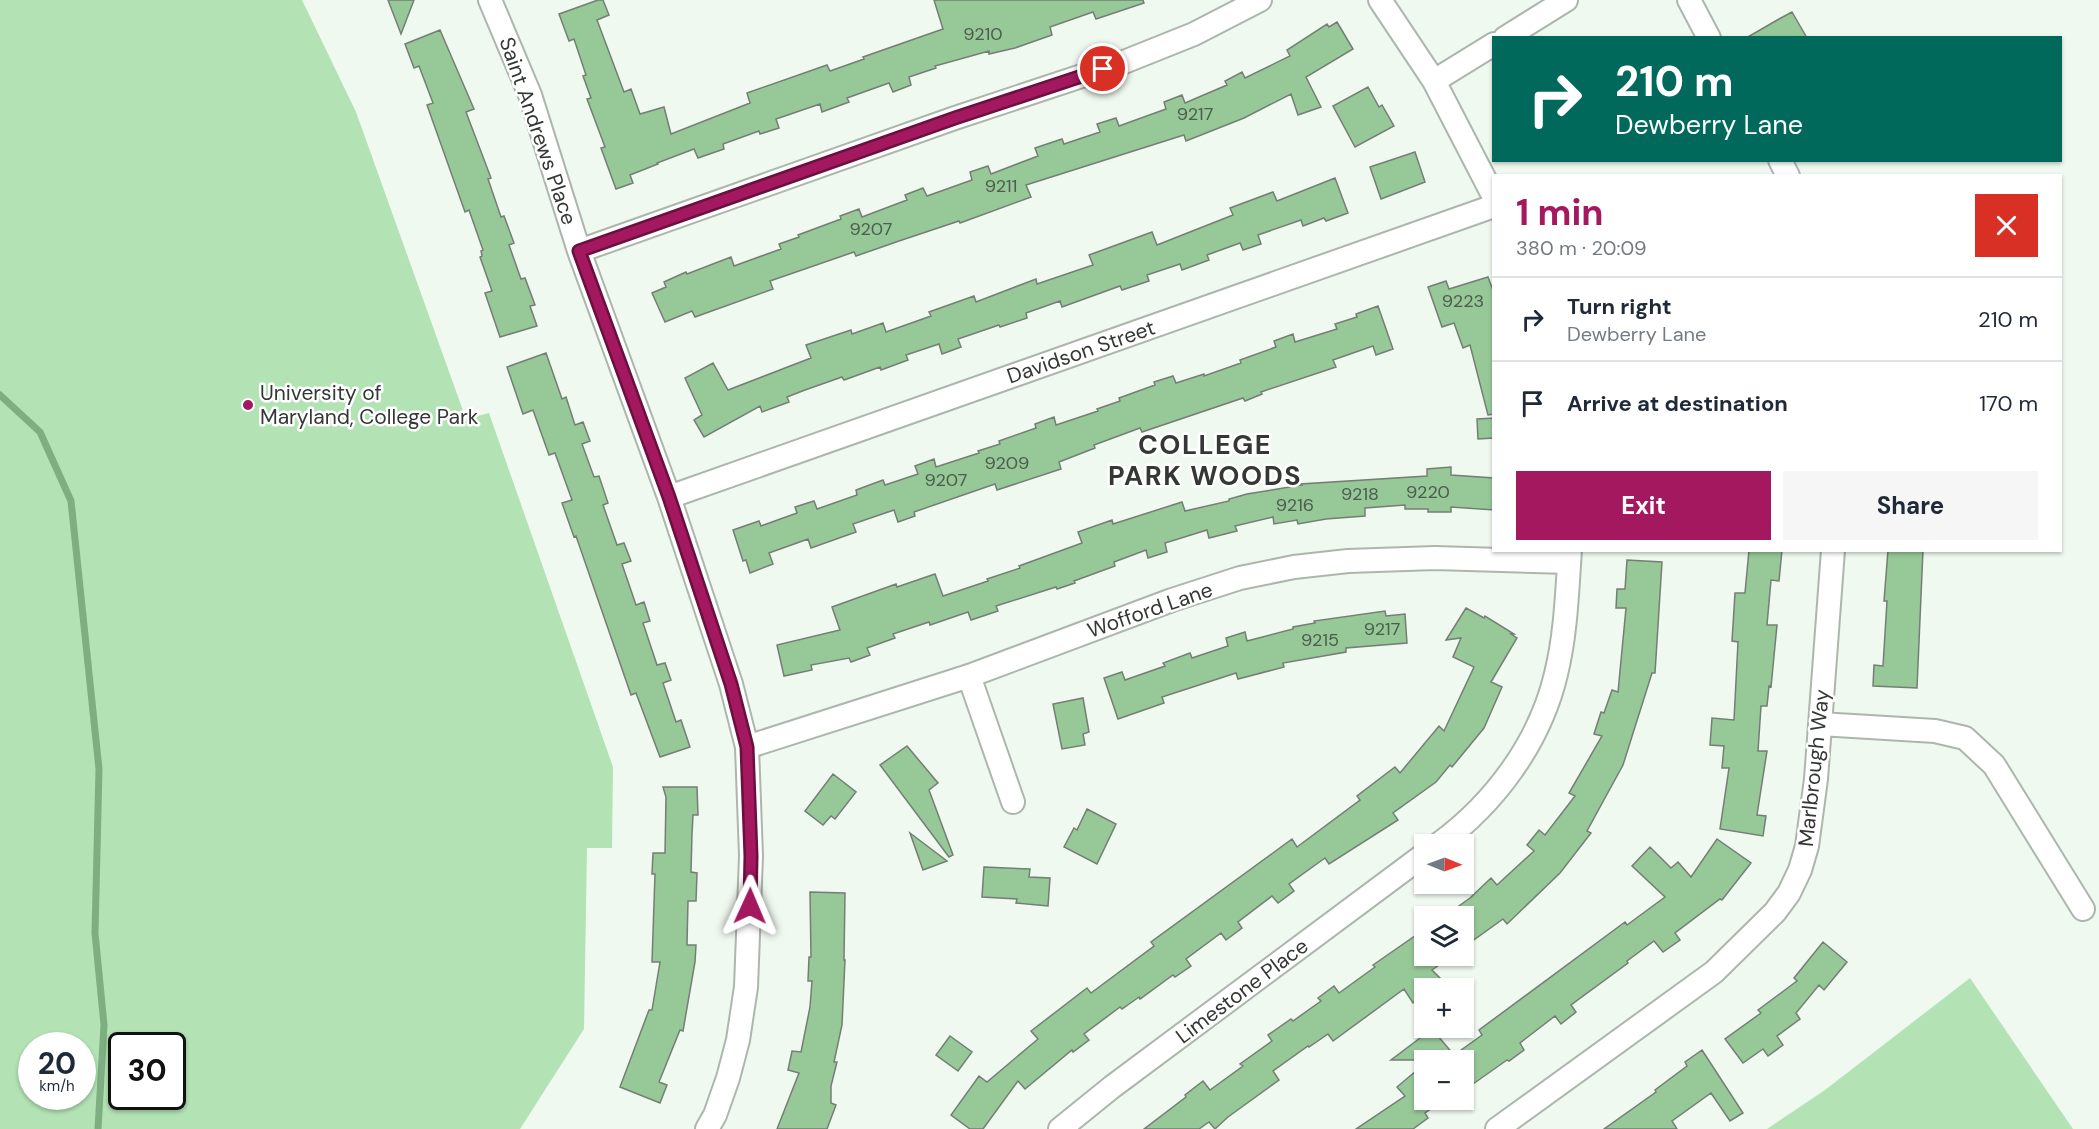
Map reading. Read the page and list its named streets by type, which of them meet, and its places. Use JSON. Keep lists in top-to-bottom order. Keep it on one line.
{"streets":{"street":["Saint Andrews Place","Davidson Street","Wofford Lane","Marlbrough Way","Limestone Place"]},"crossings":[["Saint Andrews Place","Davidson Street"],["Saint Andrews Place","Wofford Lane"]],"districts":["COLLEGE PARK WOODS"],"places":["University of Maryland, College Park"],"house_numbers":["9210","9217","9211","9207","9223","9209","9207","9220","9218","9216","9217","9215"],"north":"right","page":{"turn":["210 m","Dewberry Lane"],"heading":["1 min","380 m · 20:09"],"list":[{"name":"Turn right","note":"Dewberry Lane","value":"210 m"},{"name":"Arrive at destination","value":"170 m"}],"buttons":["Exit","Share"],"map_buttons":["+","−"],"speed":"20 km/h","limit":"30"}}
